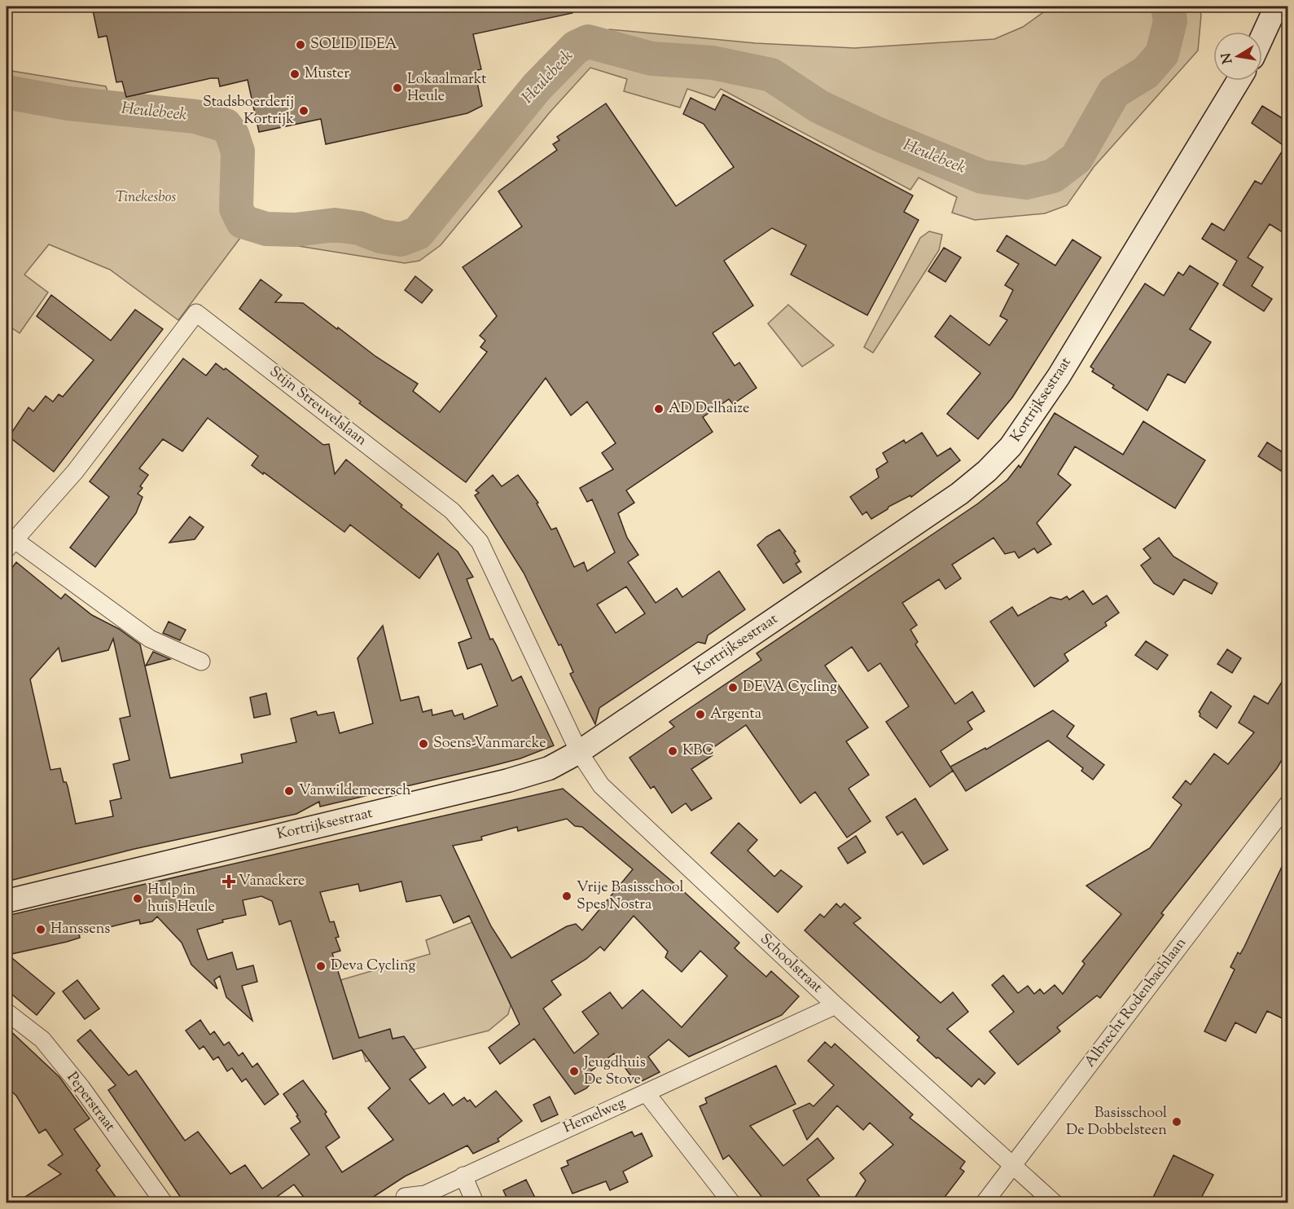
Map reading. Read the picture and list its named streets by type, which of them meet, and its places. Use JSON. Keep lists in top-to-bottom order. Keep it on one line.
{"streets":{"street":["Kortrijksestraat","Stijn Streuvelslaan","Schoolstraat","Albrecht Rodenbachlaan","Peperstraat","Hemelweg"]},"crossings":[["Kortrijksestraat","Stijn Streuvelslaan"],["Kortrijksestraat","Schoolstraat"],["Stijn Streuvelslaan","Schoolstraat"],["Schoolstraat","Albrecht Rodenbachlaan"],["Schoolstraat","Hemelweg"]],"water":["Heulebeek"],"parks":["Tinekesbos"],"places":{"other":["SOLID IDEA","Muster","Lokaalmarkt Heule","Stadsboerderij Kortrijk","AD Delhaize","DEVA Cycling","Argenta","Soens-Vanmarcke","KBC","Vanwildemeersch","Vrije Basisschool Spes Nostra","Hulp in huis Heule","Hanssens","Deva Cycling","Jeugdhuis De Stove","Basisschool De Dobbelsteen"],"health":["Vanackere"]},"north":"left"}
